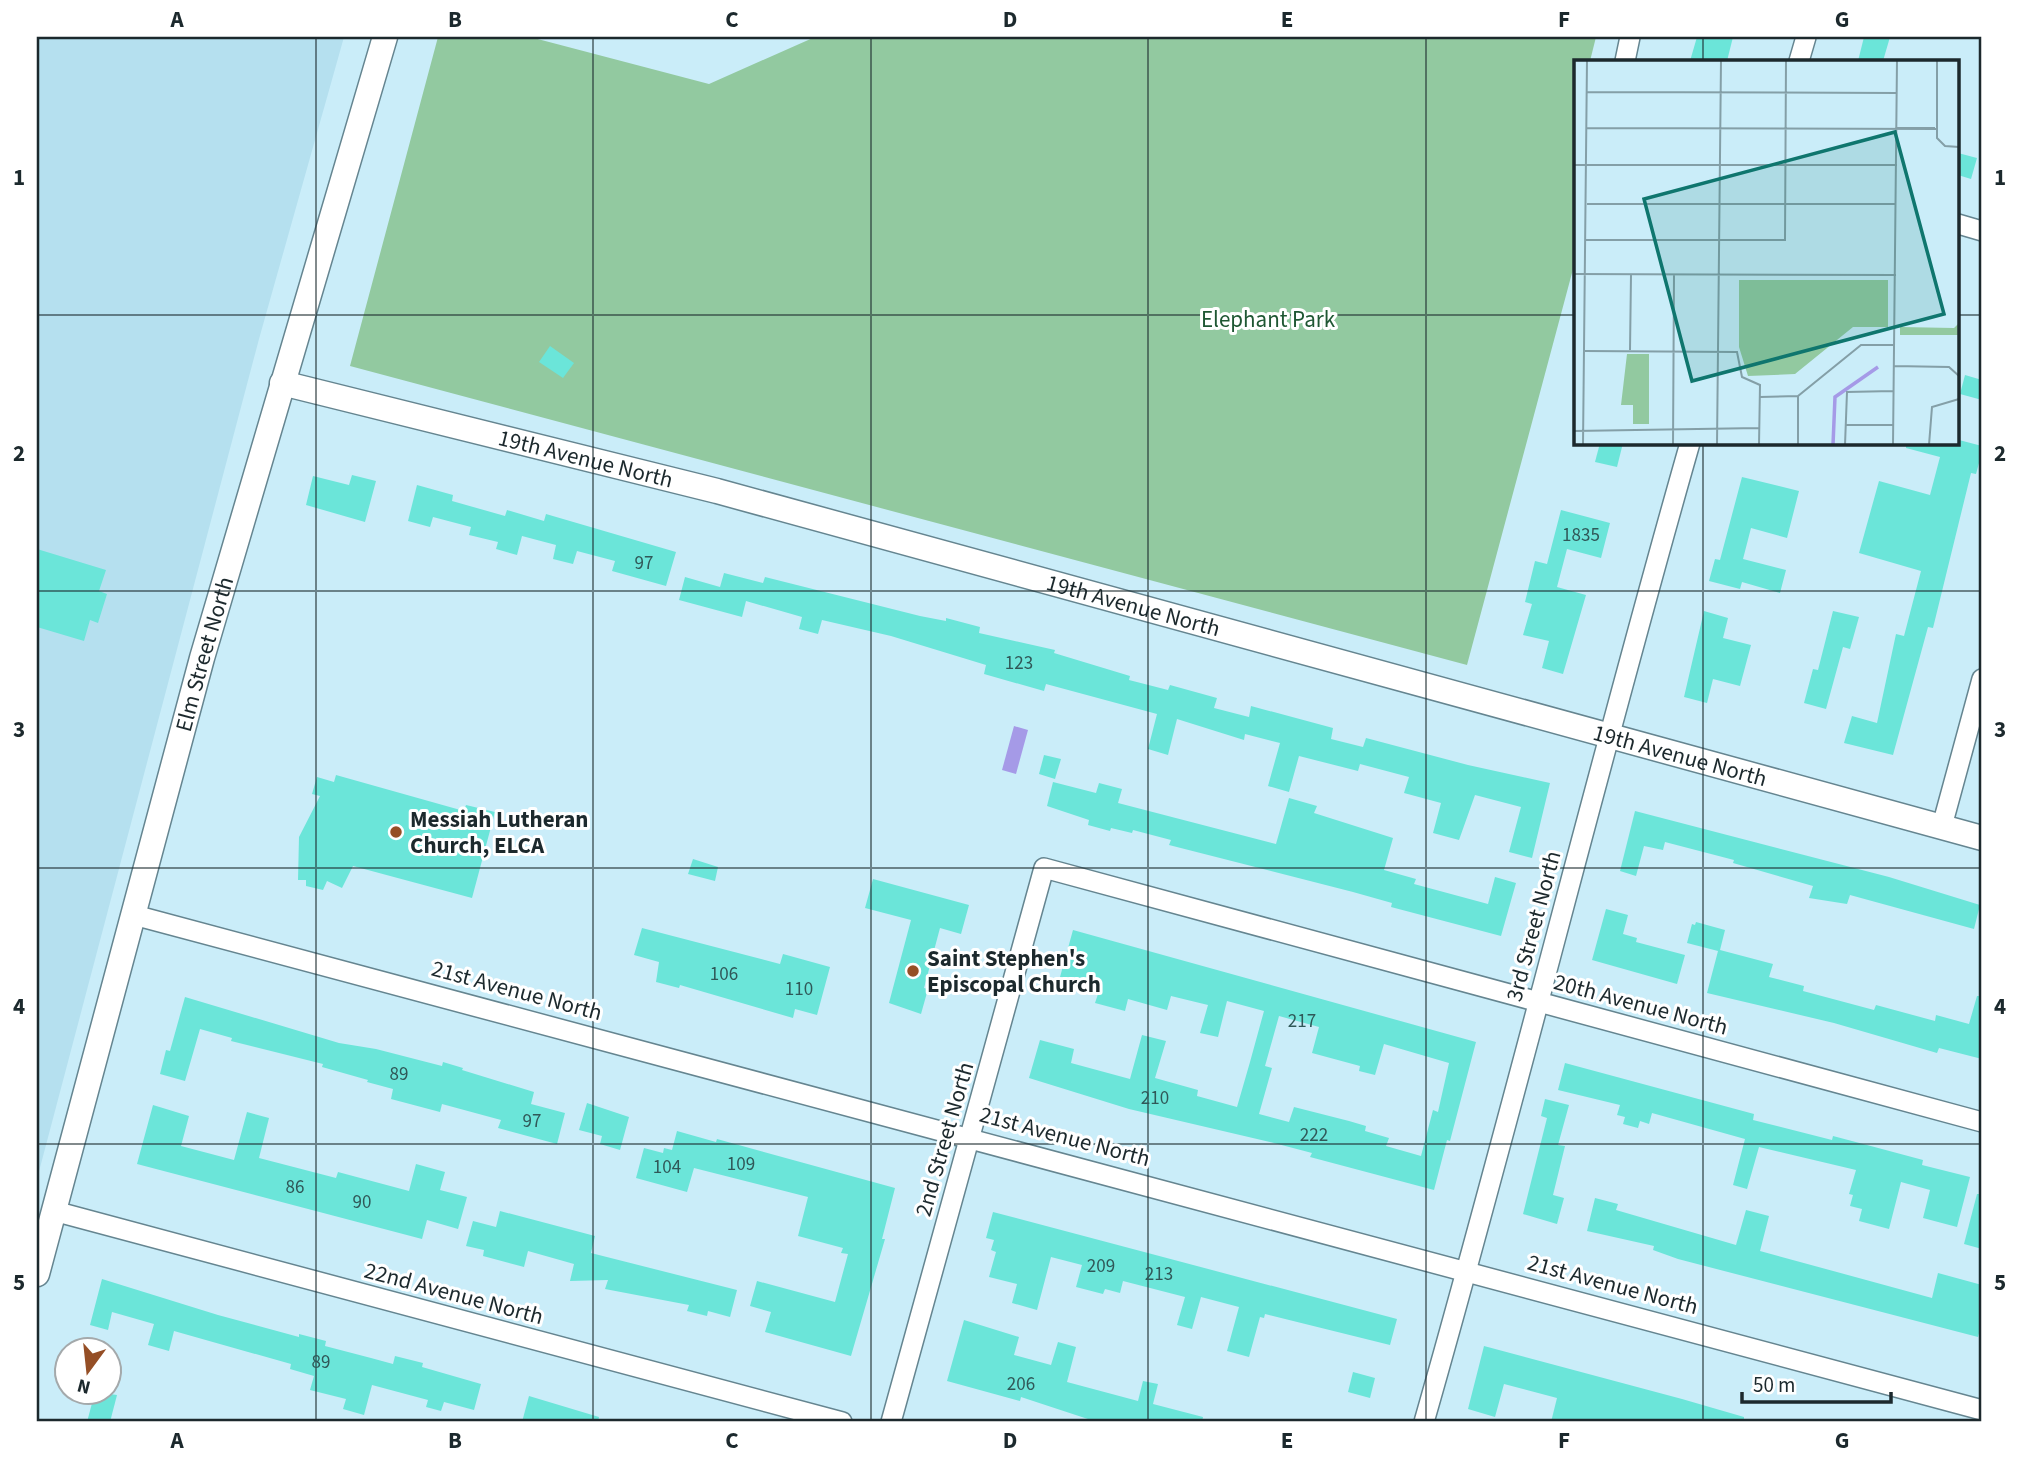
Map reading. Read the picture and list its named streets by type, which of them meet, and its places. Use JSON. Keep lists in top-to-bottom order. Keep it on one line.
{"streets":{"street":["19th Avenue North","Elm Street North","3rd Street North","21st Avenue North","20th Avenue North","2nd Street North","22nd Avenue North"]},"crossings":[["19th Avenue North","Elm Street North"],["19th Avenue North","3rd Street North"],["Elm Street North","21st Avenue North"],["Elm Street North","22nd Avenue North"],["3rd Street North","21st Avenue North"],["3rd Street North","20th Avenue North"],["21st Avenue North","2nd Street North"],["20th Avenue North","2nd Street North"]],"parks":["Elephant Park"],"places":["Messiah Lutheran Church, ELCA","Saint Stephen's Episcopal Church"],"house_numbers":["1835","97","123","106","110","217","89","210","97","222","109","104","86","90","209","213","89","206"],"scale_bar":"50 m","north":"bottom","grid":{"columns":["A","B","C","D","E","F","G"],"rows":["1","2","3","4","5"]}}
